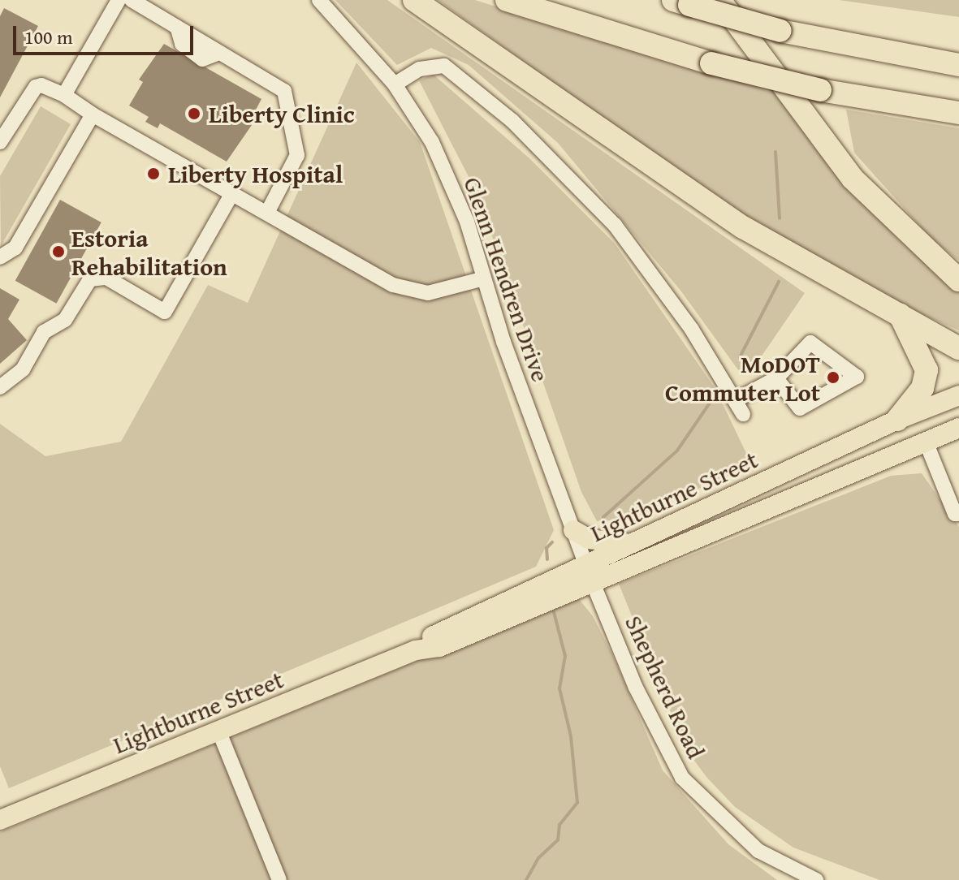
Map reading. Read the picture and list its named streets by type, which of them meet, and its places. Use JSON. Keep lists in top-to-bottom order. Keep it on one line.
{"streets":{"main road":["Lightburne Street"],"street":["Glenn Hendren Drive","Shepherd Road"]},"crossings":[["Glenn Hendren Drive","Lightburne Street"],["Glenn Hendren Drive","Shepherd Road"],["Lightburne Street","Shepherd Road"]],"places":["Liberty Clinic","Liberty Hospital","Estoria Rehabilitation","MoDOT Commuter Lot"],"scale_bar":"100 m"}
